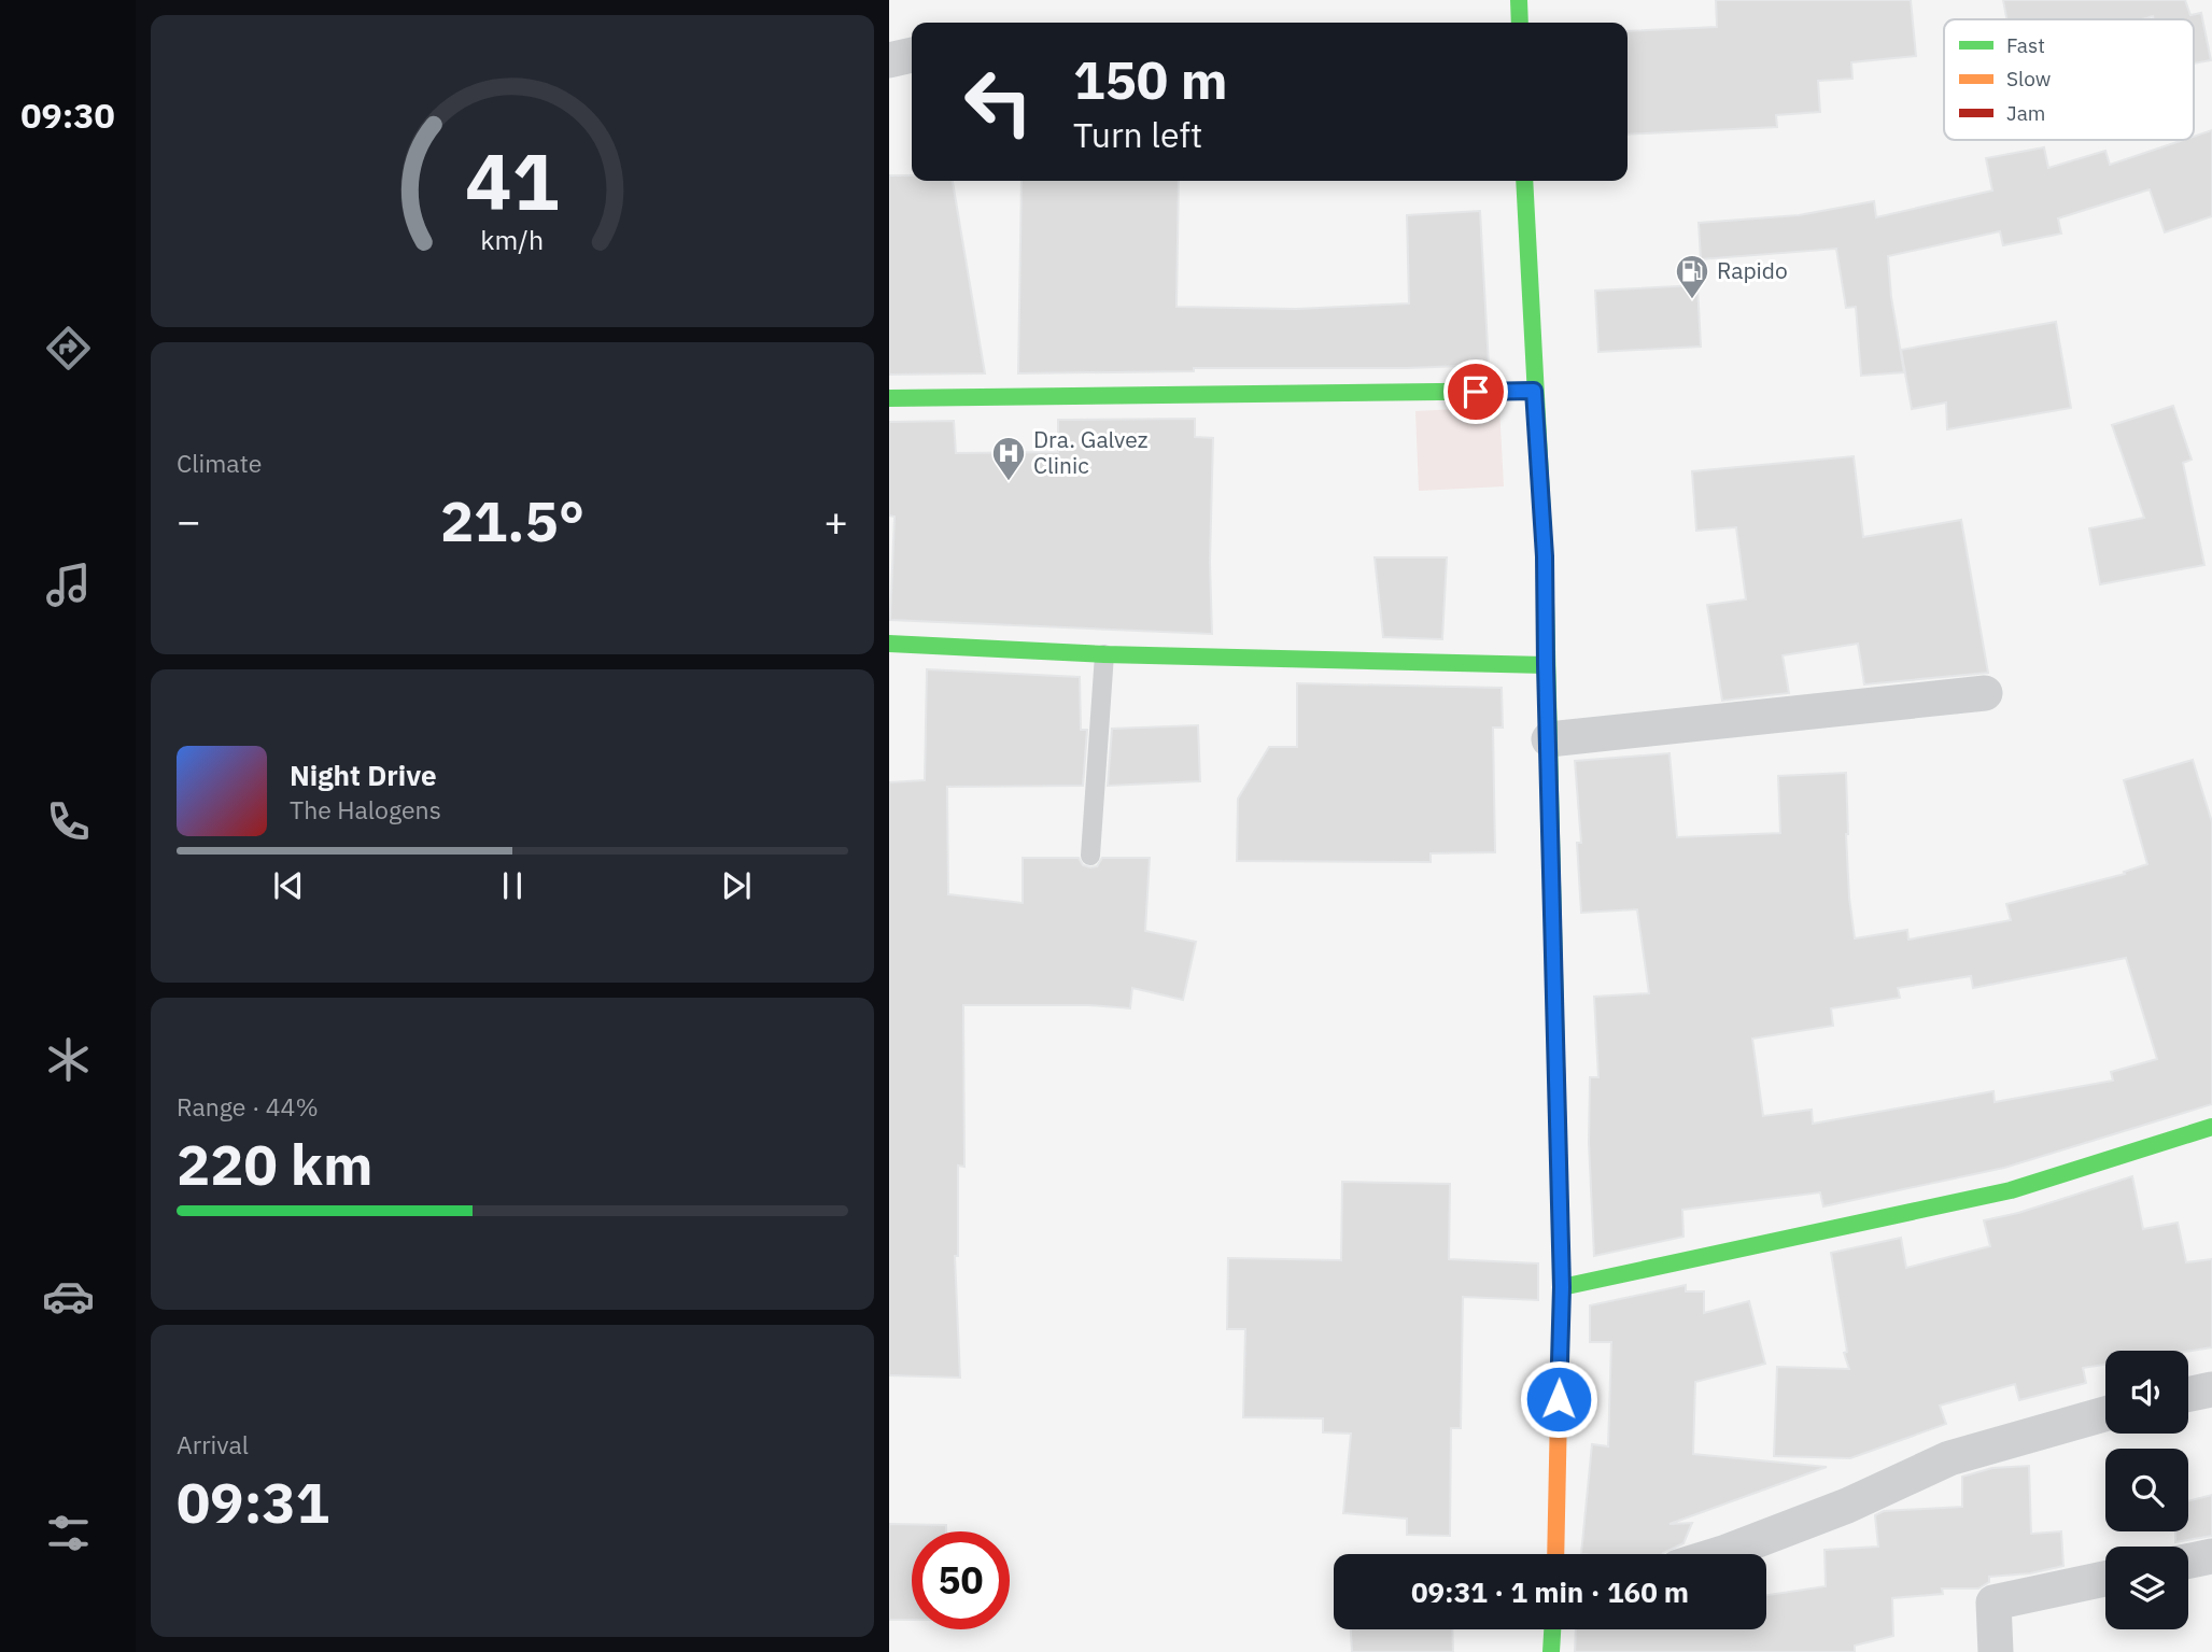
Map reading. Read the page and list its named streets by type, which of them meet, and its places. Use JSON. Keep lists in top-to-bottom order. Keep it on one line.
{"places":{"fuel station":["Rapido"],"hospital":["Dra. Galvez Clinic"]},"legend":["Fast","Slow","Jam"],"page":{"tabs":"09:30","turn":["150 m","Turn left"],"tile":["Climate",["Range · 44%","220 km"],["Arrival","09:31"]],"heat":["−","21.5°","+"],"song":["Night Drive","The Halogens"],"limit":"50","trip":"09:31 · 1 min · 160 m","gauge":["41","km/h"]}}
